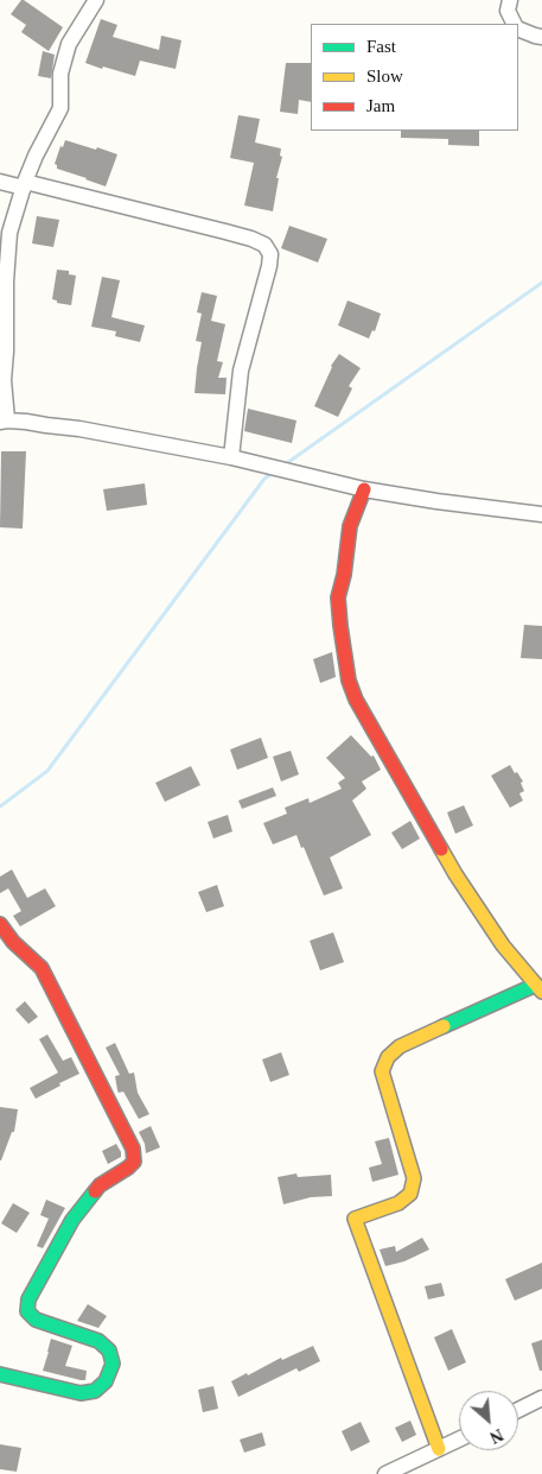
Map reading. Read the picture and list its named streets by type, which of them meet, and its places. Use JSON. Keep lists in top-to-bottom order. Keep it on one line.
{"legend":["Fast","Slow","Jam"],"north":"bottom right"}
